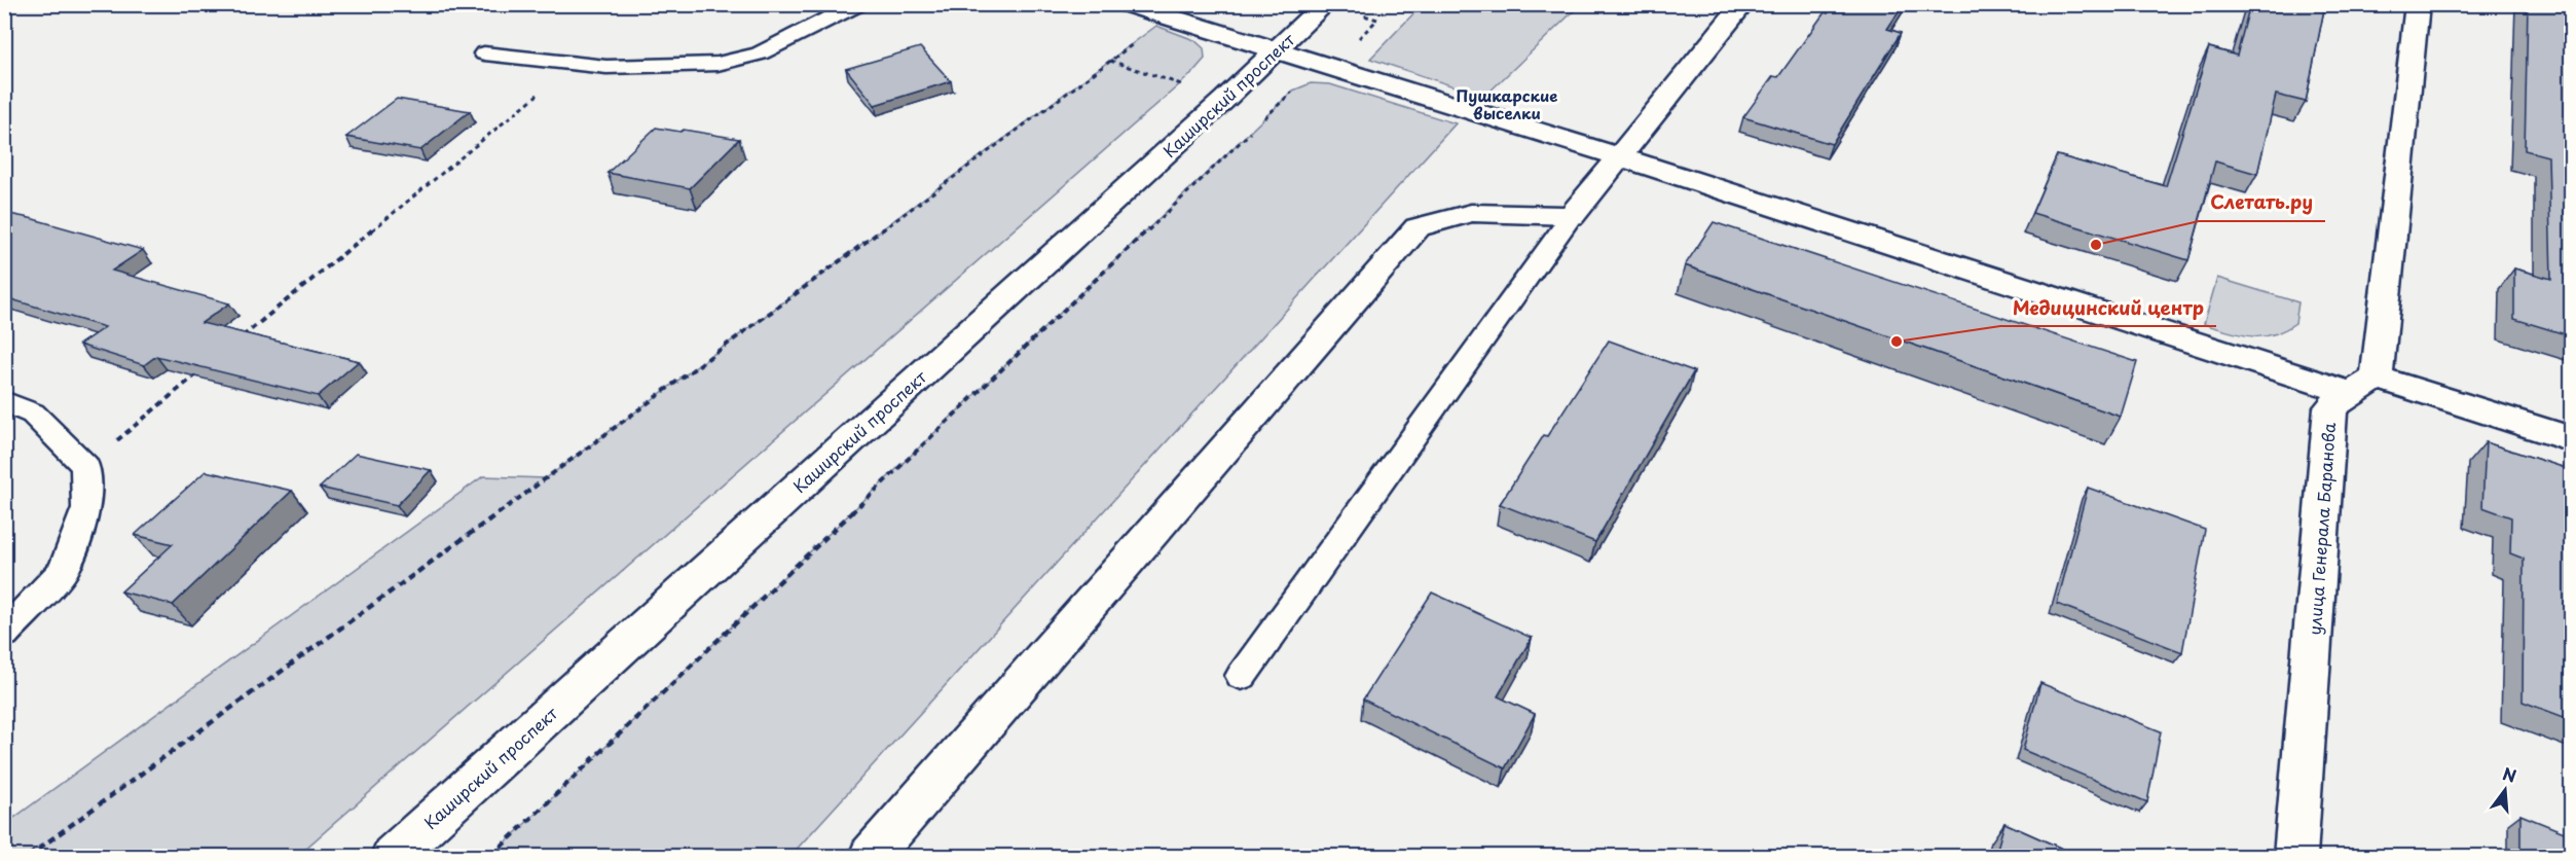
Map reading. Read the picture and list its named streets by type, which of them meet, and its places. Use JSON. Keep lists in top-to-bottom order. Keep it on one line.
{"streets":{"street":["Каширский проспект","улица Генерала Баранова"]},"districts":["Пушкарские выселки"],"places":["Слетать.ру","Медицинский центр"],"north":"top"}
